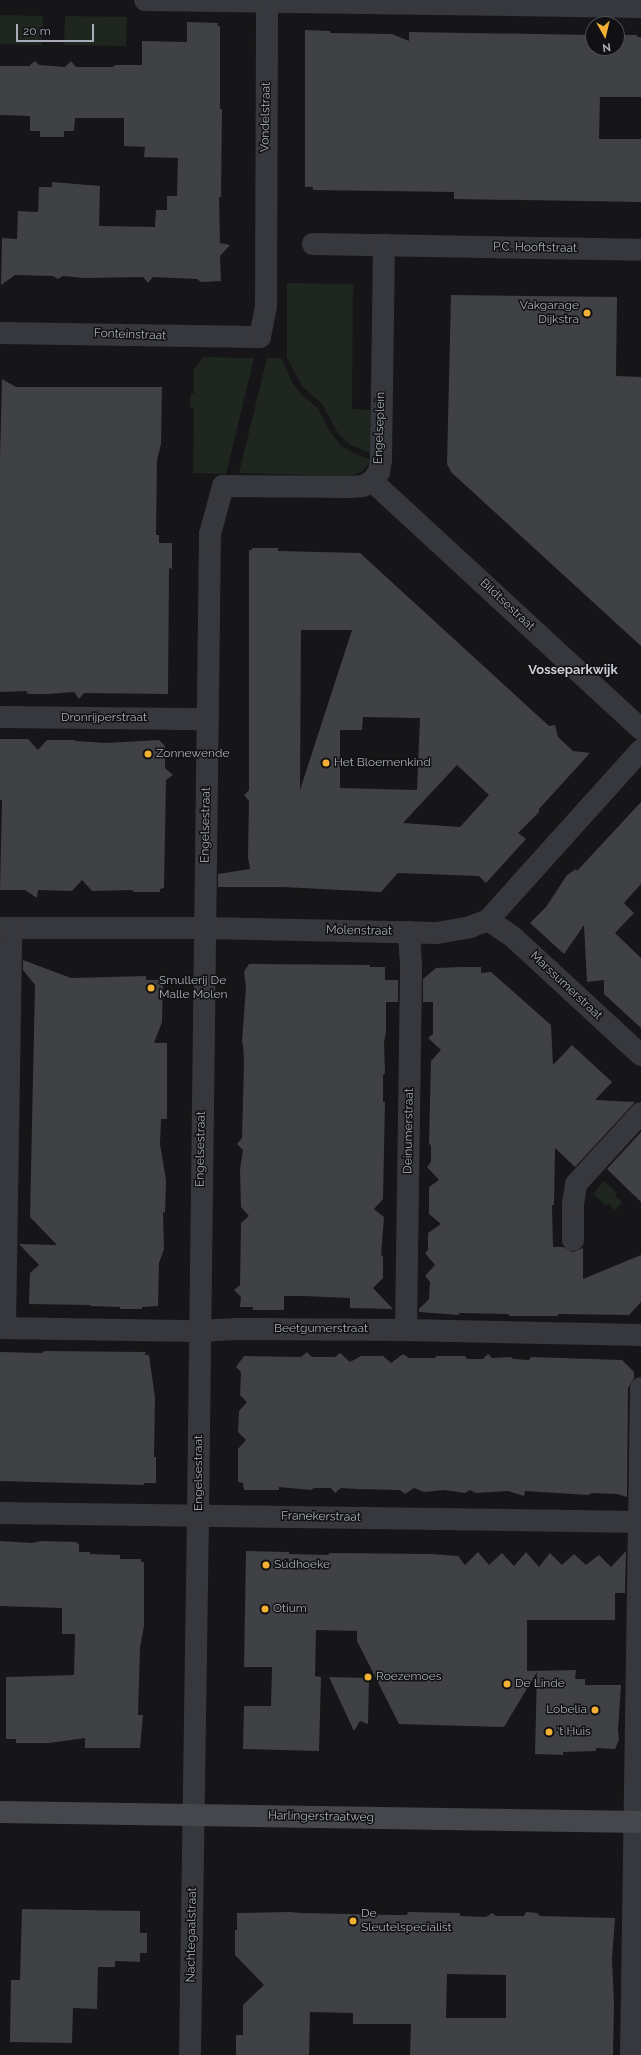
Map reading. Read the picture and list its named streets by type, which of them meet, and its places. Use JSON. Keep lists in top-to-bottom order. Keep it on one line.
{"streets":{"main road":["Harlingerstraatweg"],"street":["Vondelstraat","P.C. Hooftstraat","Fonteinstraat","Engelseplein","Bildtsestraat","Dronrijperstraat","Engelsestraat","Molenstraat","Marssumerstraat","Deinumerstraat","Beetgumerstraat","Franekerstraat","Nachtegaalstraat"]},"crossings":[["Vondelstraat","Fonteinstraat"],["P.C. Hooftstraat","Engelseplein"],["Engelseplein","Bildtsestraat"],["Engelseplein","Engelsestraat"],["Dronrijperstraat","Engelsestraat"],["Engelsestraat","Molenstraat"],["Engelsestraat","Beetgumerstraat"],["Engelsestraat","Franekerstraat"],["Engelsestraat","Harlingerstraatweg"],["Engelsestraat","Nachtegaalstraat"],["Molenstraat","Marssumerstraat"],["Molenstraat","Deinumerstraat"],["Deinumerstraat","Beetgumerstraat"],["Harlingerstraatweg","Nachtegaalstraat"]],"districts":["Vosseparkwijk"],"places":["Vakgarage Dijkstra","Zonnewende","Het Bloemenkind","Smullerij De Malle Molen","Súdhoeke","Otium","Roezemoes","De Linde","Lobelia","'t Huis","De Sleutelspecialist"],"scale_bar":"20 m","north":"bottom"}
